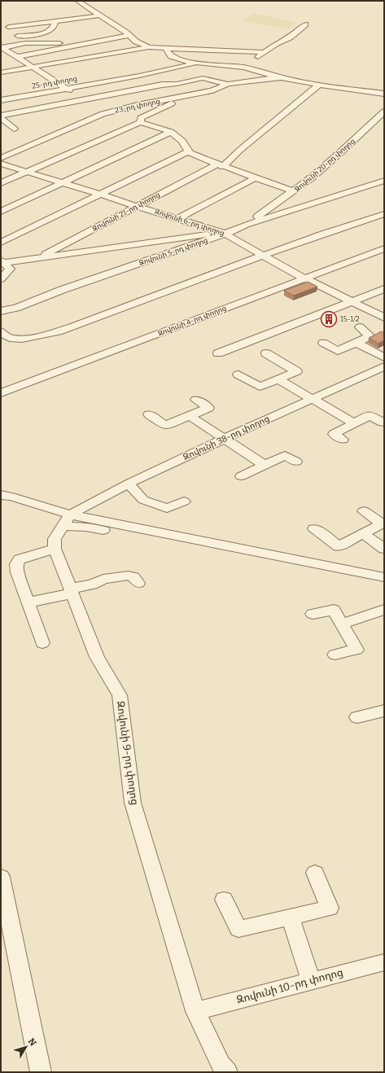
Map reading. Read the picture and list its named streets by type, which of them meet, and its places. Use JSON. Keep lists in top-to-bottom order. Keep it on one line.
{"streets":{"street":["25-րդ փողոց","23-րդ փողոց","Զովունի 20-րդ փողոց","Զովունի 21-րդ փողոց","Զովունի 6-րդ փողոց","Զովունի 5-րդ փողոց","Զովունի 4-րդ փողոց","Զովունի 38-րդ փողոց","Զովունի 9-րդ փողոց","Զովունի 10-րդ փողոց"]},"crossings":[["Զովունի 20-րդ փողոց","Զովունի 5-րդ փողոց"],["Զովունի 21-րդ փողոց","Զովունի 6-րդ փողոց"],["Զովունի 6-րդ փողոց","Զովունի 5-րդ փողոց"],["Զովունի 6-րդ փողոց","Զովունի 4-րդ փողոց"],["Զովունի 9-րդ փողոց","Զովունի 10-րդ փողոց"]],"places":{"building":["15-1/2"]},"north":"top right"}
